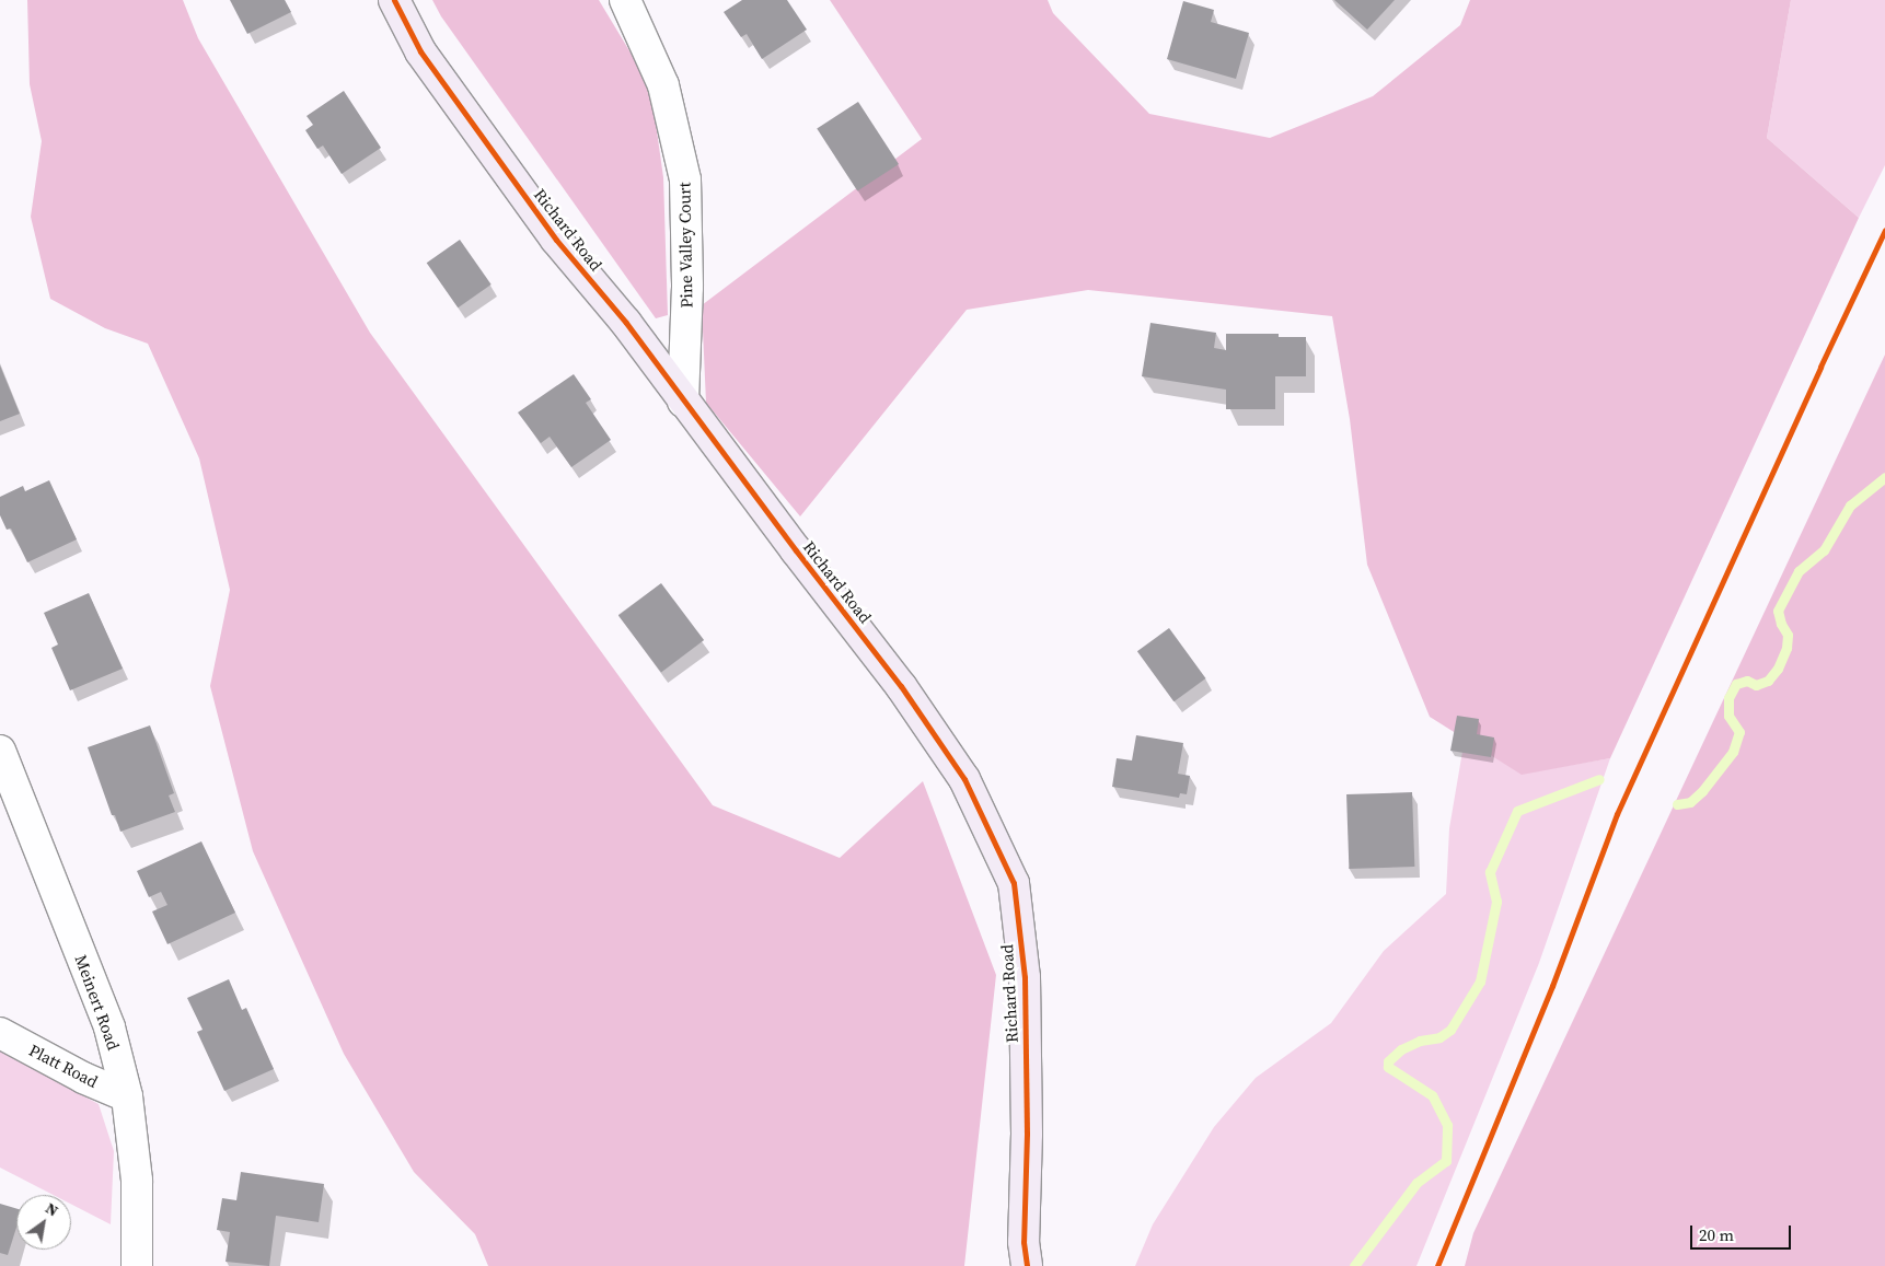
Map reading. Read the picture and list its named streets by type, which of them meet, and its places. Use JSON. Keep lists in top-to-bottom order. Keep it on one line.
{"streets":{"street":["Richard Road","Pine Valley Court","Meinert Road","Platt Road"]},"crossings":[["Richard Road","Pine Valley Court"],["Meinert Road","Platt Road"]],"scale_bar":"20 m","north":"top right"}
